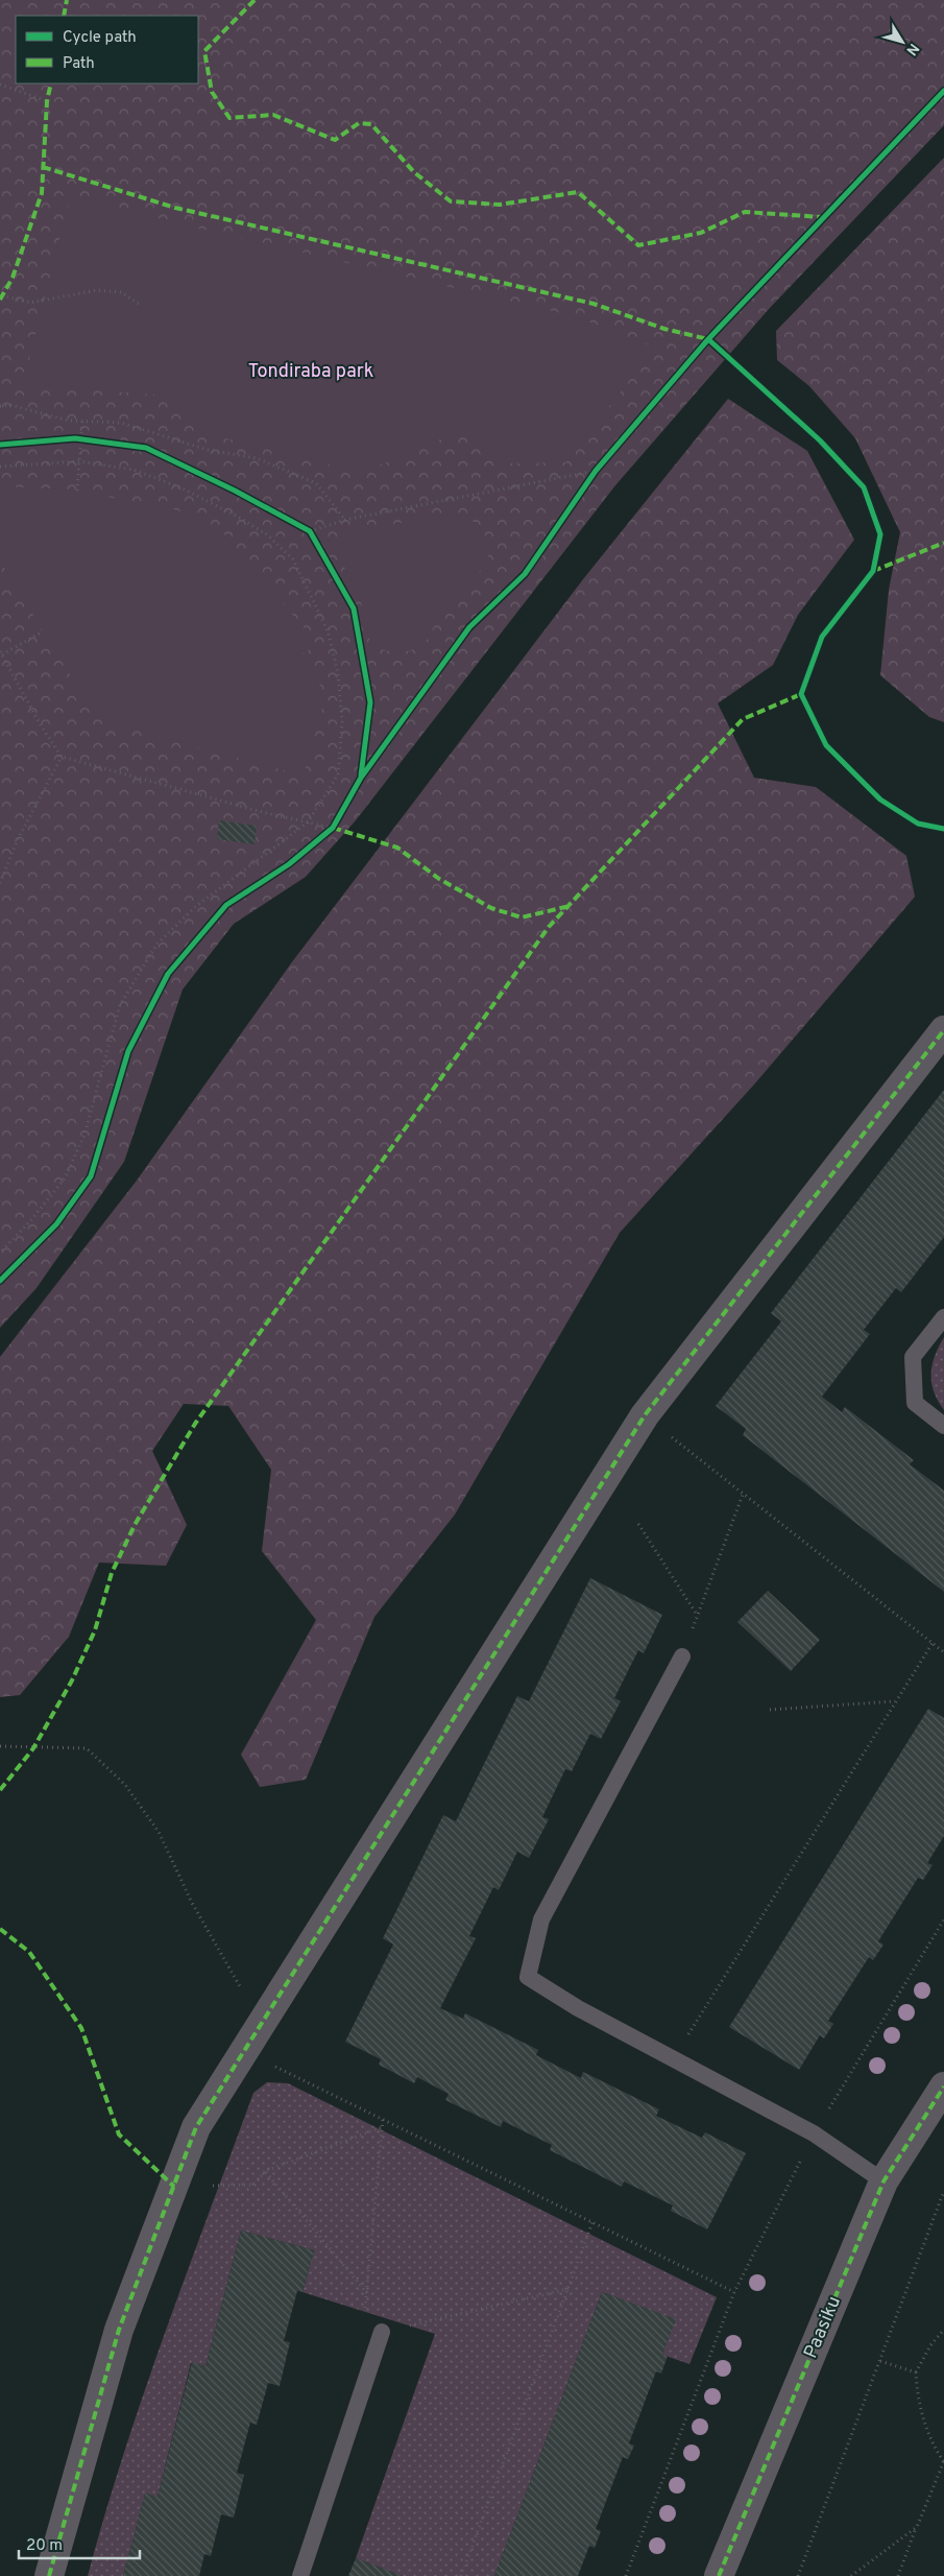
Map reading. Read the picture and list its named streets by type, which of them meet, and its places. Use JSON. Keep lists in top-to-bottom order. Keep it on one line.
{"streets":{"street":["Paasiku"]},"parks":["Tondiraba park"],"legend":["Cycle path","Path"],"scale_bar":"20 m","north":"bottom right"}
